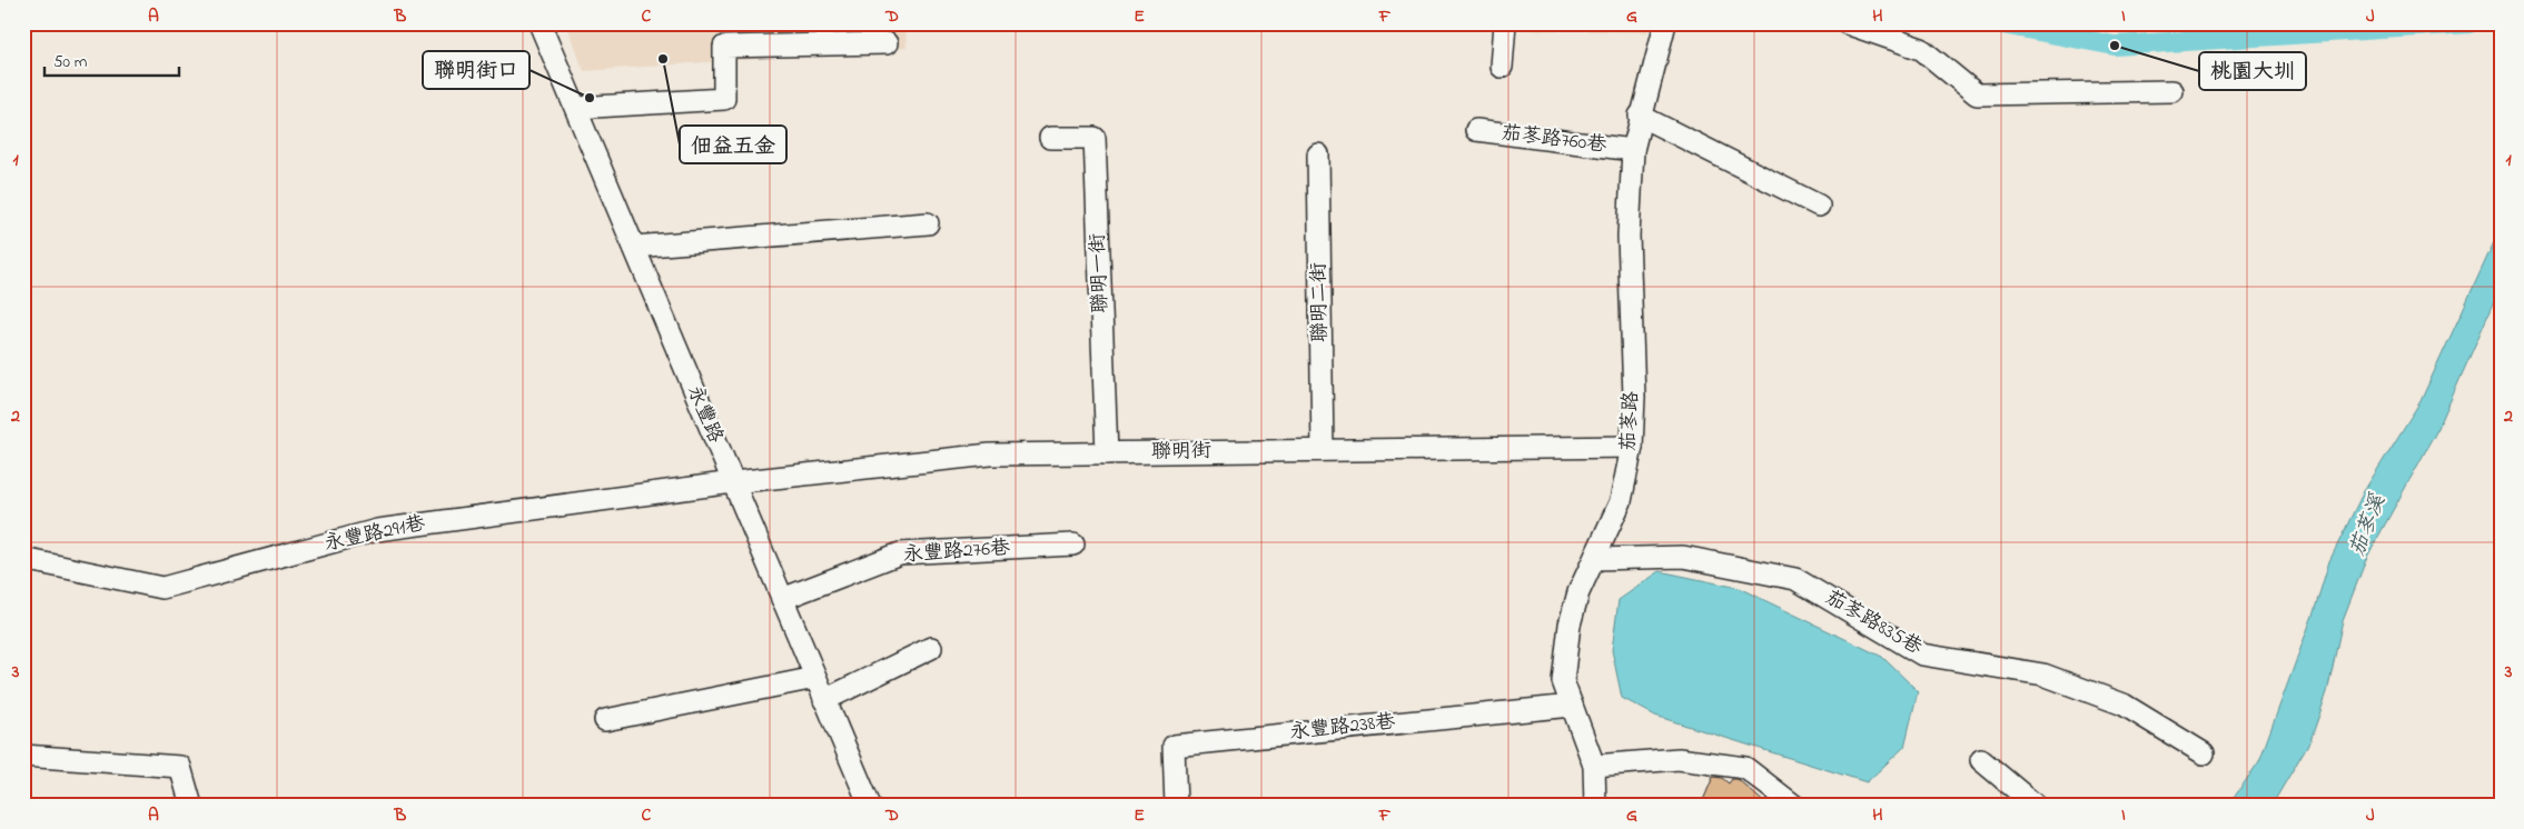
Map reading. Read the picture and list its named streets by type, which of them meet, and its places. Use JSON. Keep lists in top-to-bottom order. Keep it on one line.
{"streets":{"street":["茄苳路760巷","聯明一街","聯明二街","永豐路","茄苳路","聯明街","永豐路291巷","永豐路276巷","茄苳路835巷","永豐路238巷"]},"crossings":[["茄苳路760巷","茄苳路"],["聯明一街","聯明街"],["聯明二街","聯明街"],["永豐路","聯明街"],["永豐路","永豐路291巷"],["永豐路","永豐路276巷"],["茄苳路","聯明街"],["茄苳路","茄苳路835巷"],["茄苳路","永豐路238巷"],["聯明街","永豐路291巷"]],"water":["茄苳溪"],"places":["桃園大圳","佃益五金","聯明街口"],"scale_bar":"50 m","grid":{"columns":["A","B","C","D","E","F","G","H","I","J"],"rows":["1","2","3"]}}
